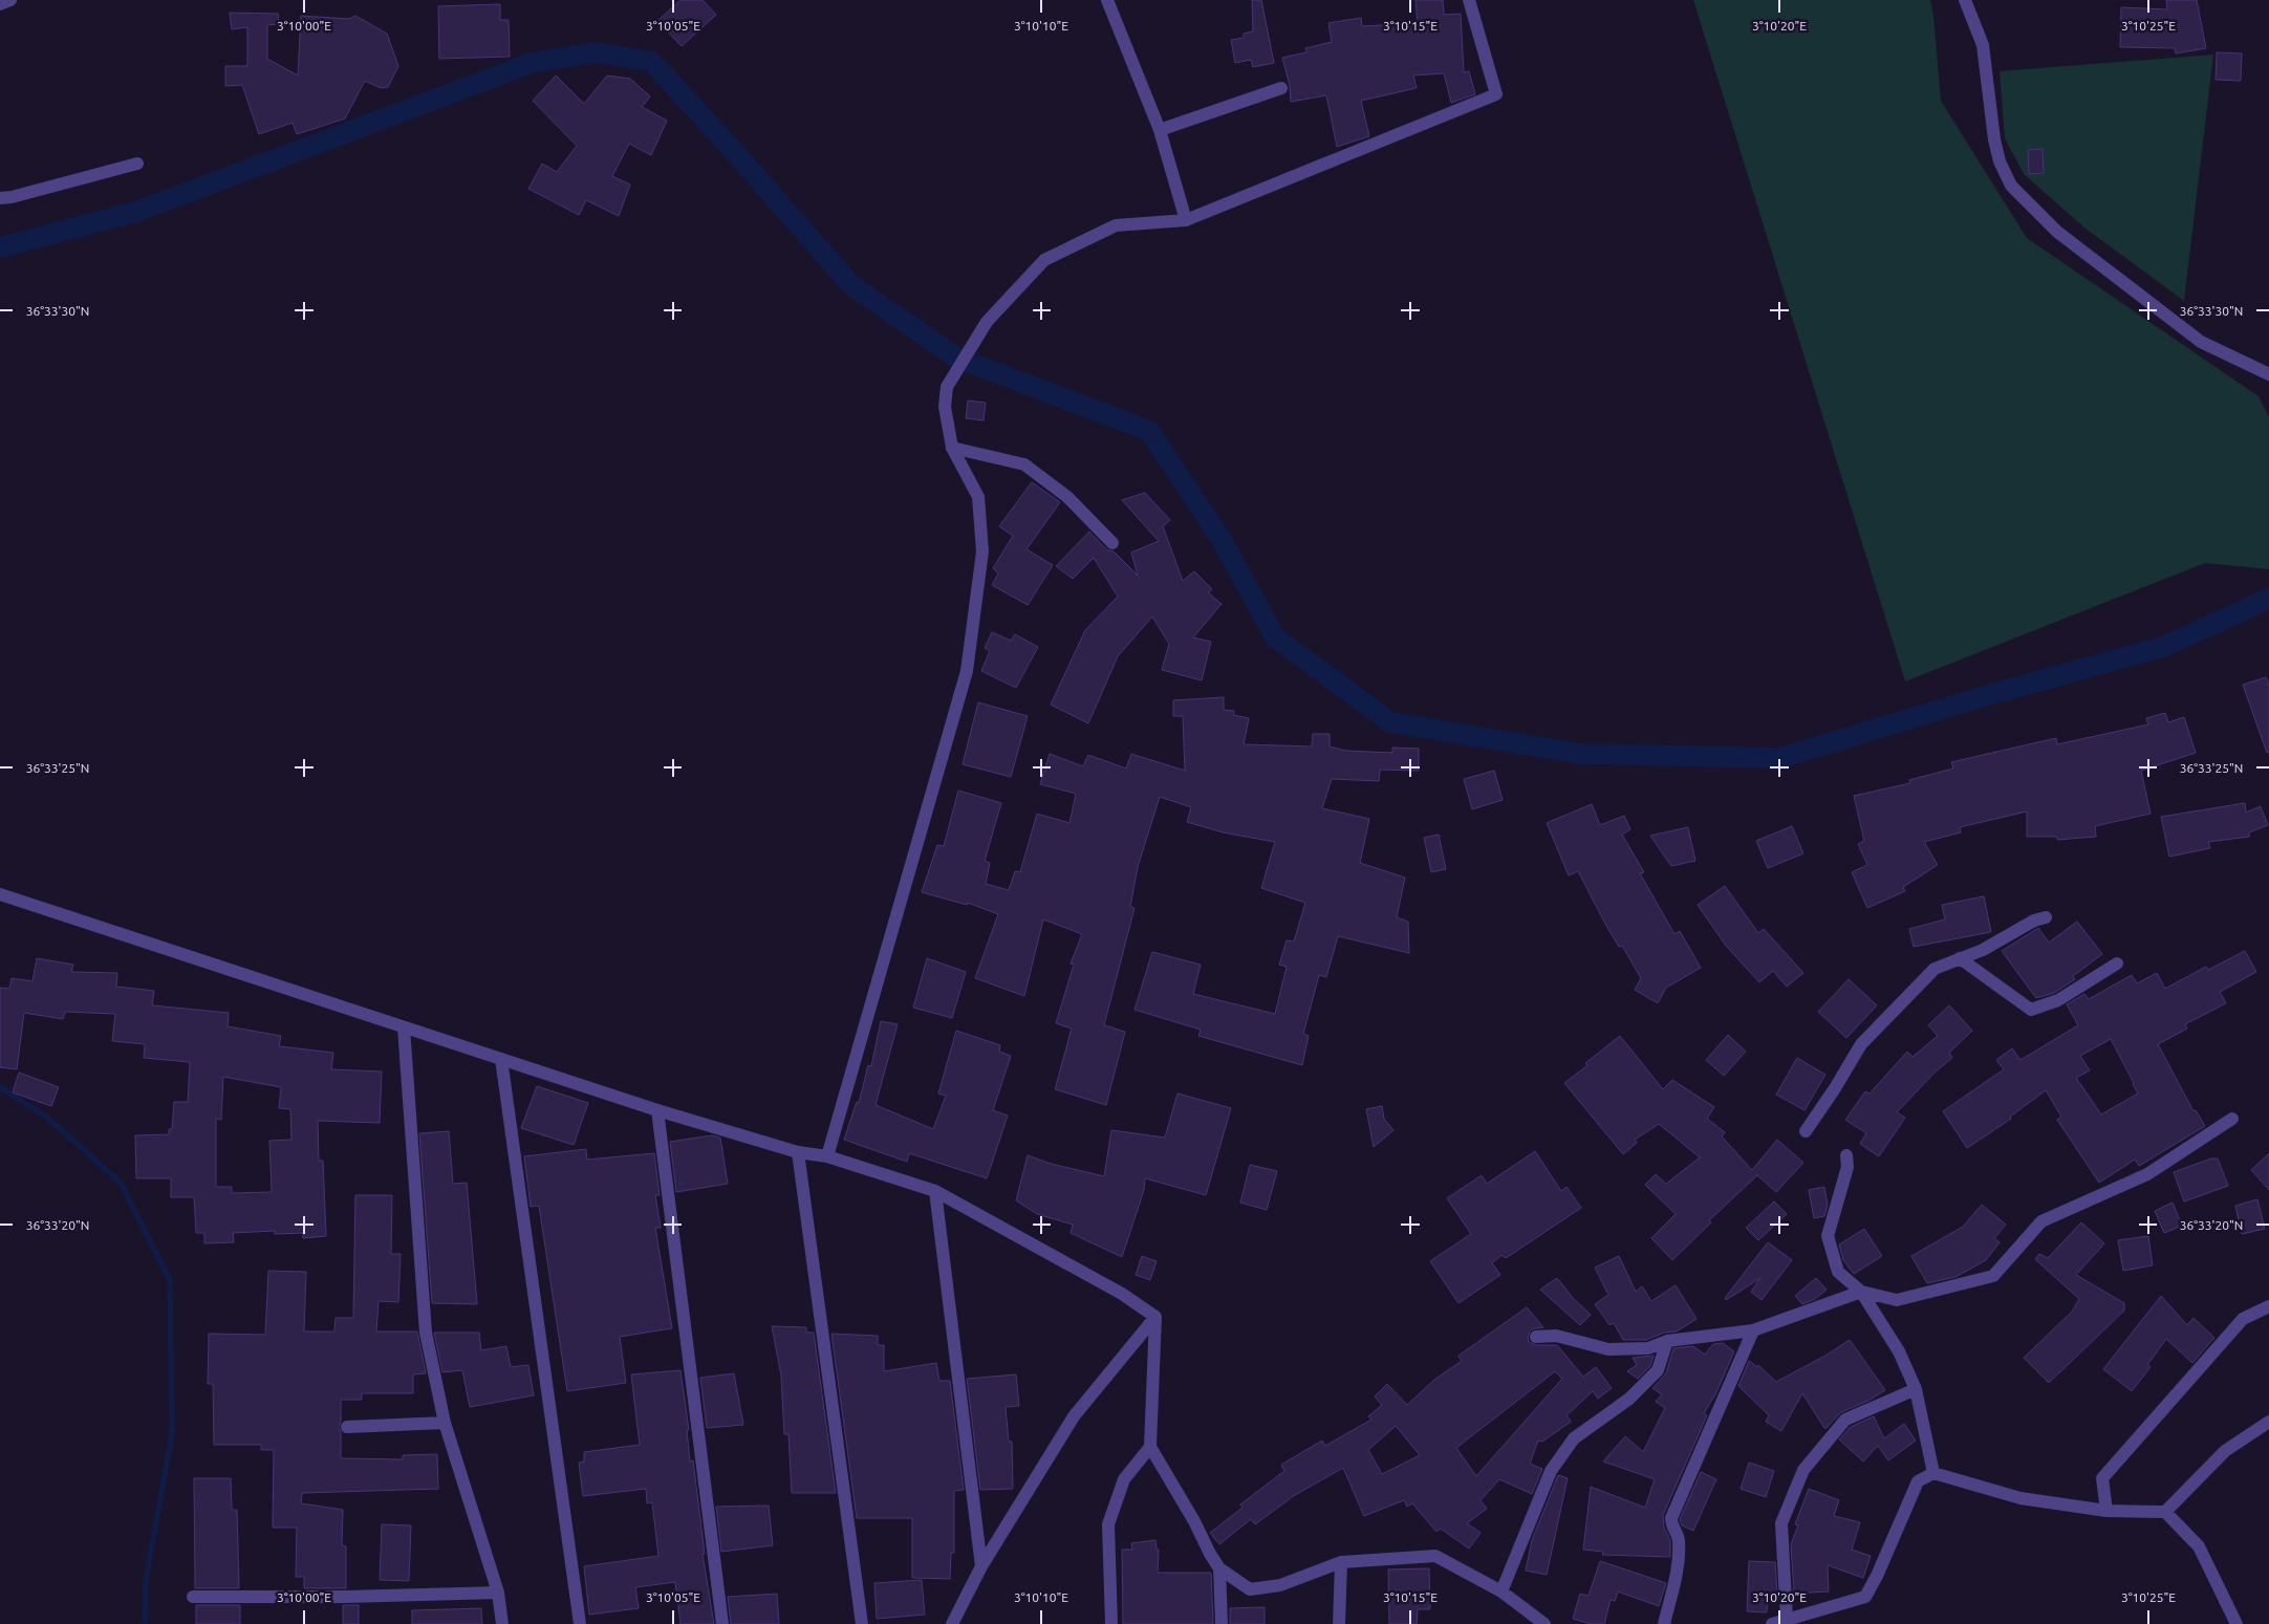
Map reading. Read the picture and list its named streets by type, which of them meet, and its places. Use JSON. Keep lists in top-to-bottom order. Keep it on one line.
{"coordinates":["3°10'00\"E","3°10'05\"E","3°10'10\"E","3°10'15\"E","3°10'20\"E","3°10'25\"E","36°33'30\"N","36°33'25\"N","36°33'20\"N"]}
